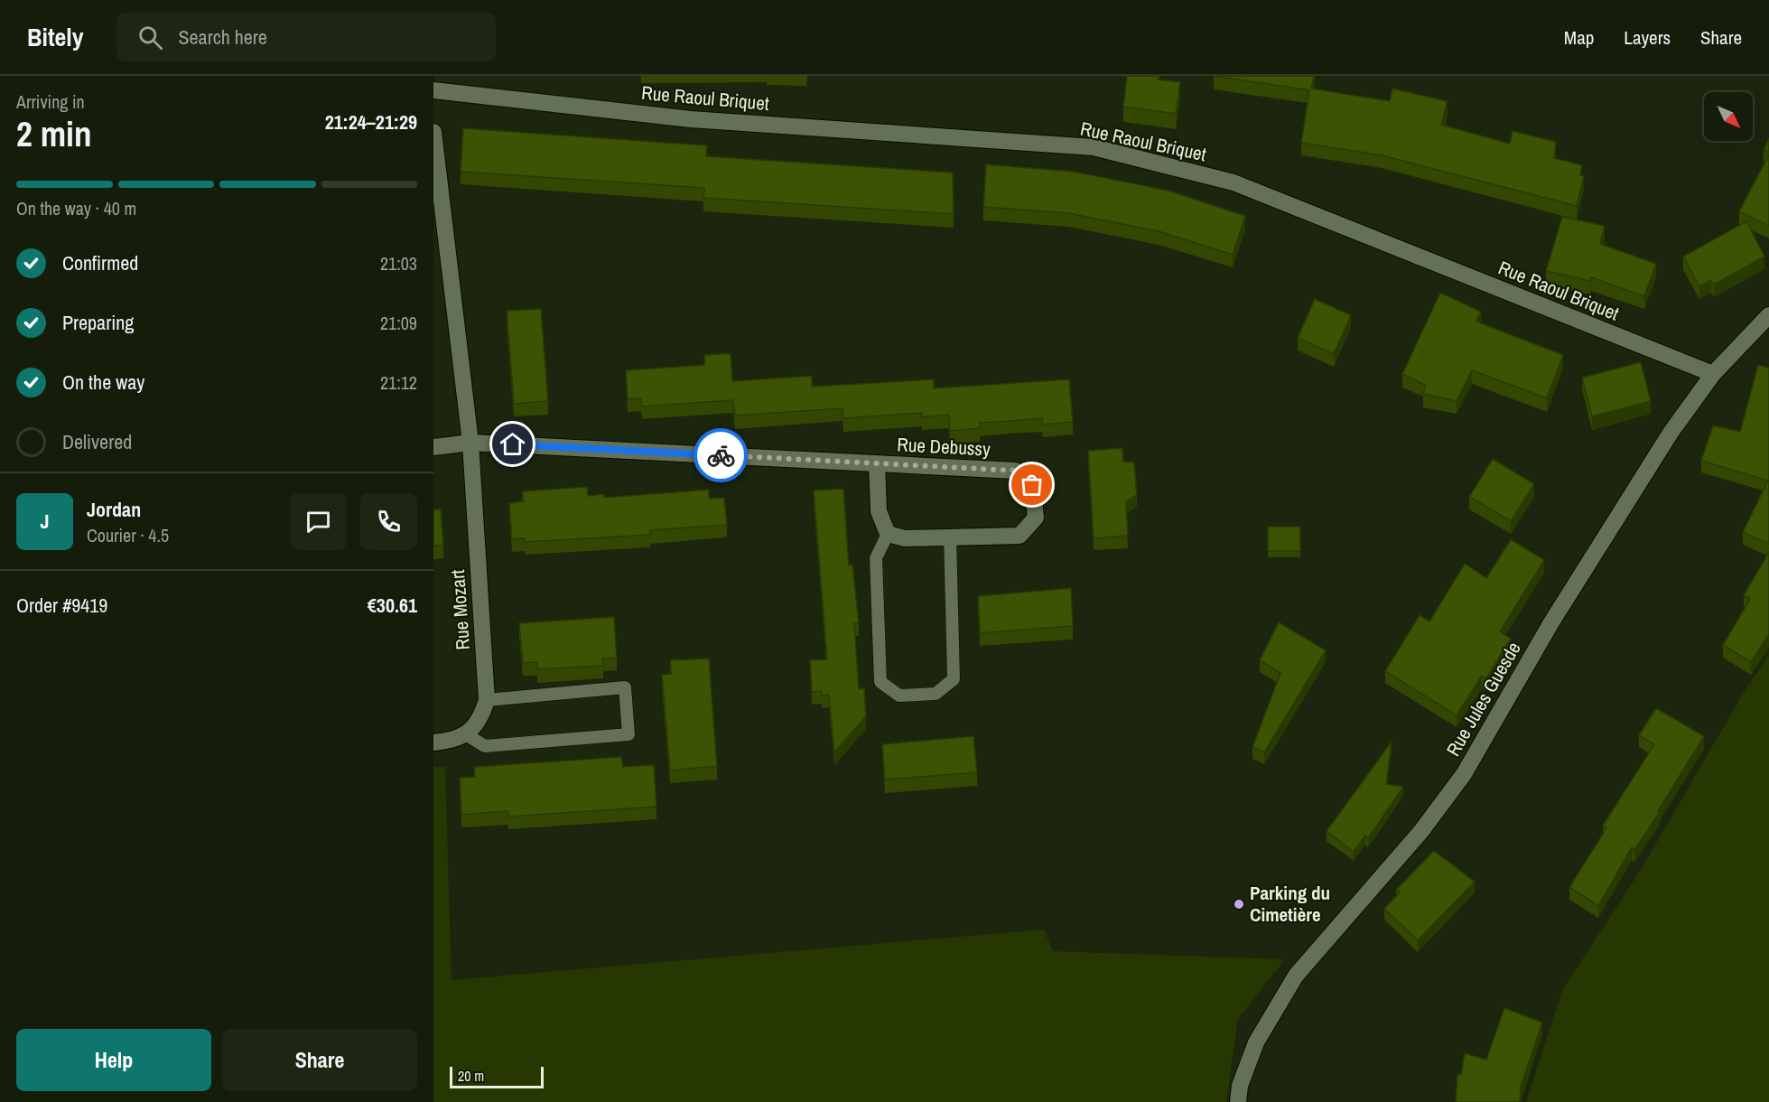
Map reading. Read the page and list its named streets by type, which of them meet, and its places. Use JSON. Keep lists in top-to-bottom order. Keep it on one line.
{"streets":{"street":["Rue Raoul Briquet","Rue Debussy","Rue Mozart","Rue Jules Guesde"]},"crossings":[["Rue Raoul Briquet","Rue Jules Guesde"],["Rue Debussy","Rue Mozart"]],"places":["Parking du Cimetière"],"scale_bar":"20 m","north":"bottom right","page":{"header":"Bitely","search":"Search here","nav":["Map","Layers","Share"],"heading":["2 min","Arriving in","21:24–21:29"],"panel":["Jordan","Courier · 4.5","Order #9419","€30.61"],"bar":"On the way · 40 m","list":[["Confirmed","21:03"],["Preparing","21:09"],["On the way","21:12"],"Delivered"],"round":"J","buttons":["Help","Share"],"scale":"20 m"}}
